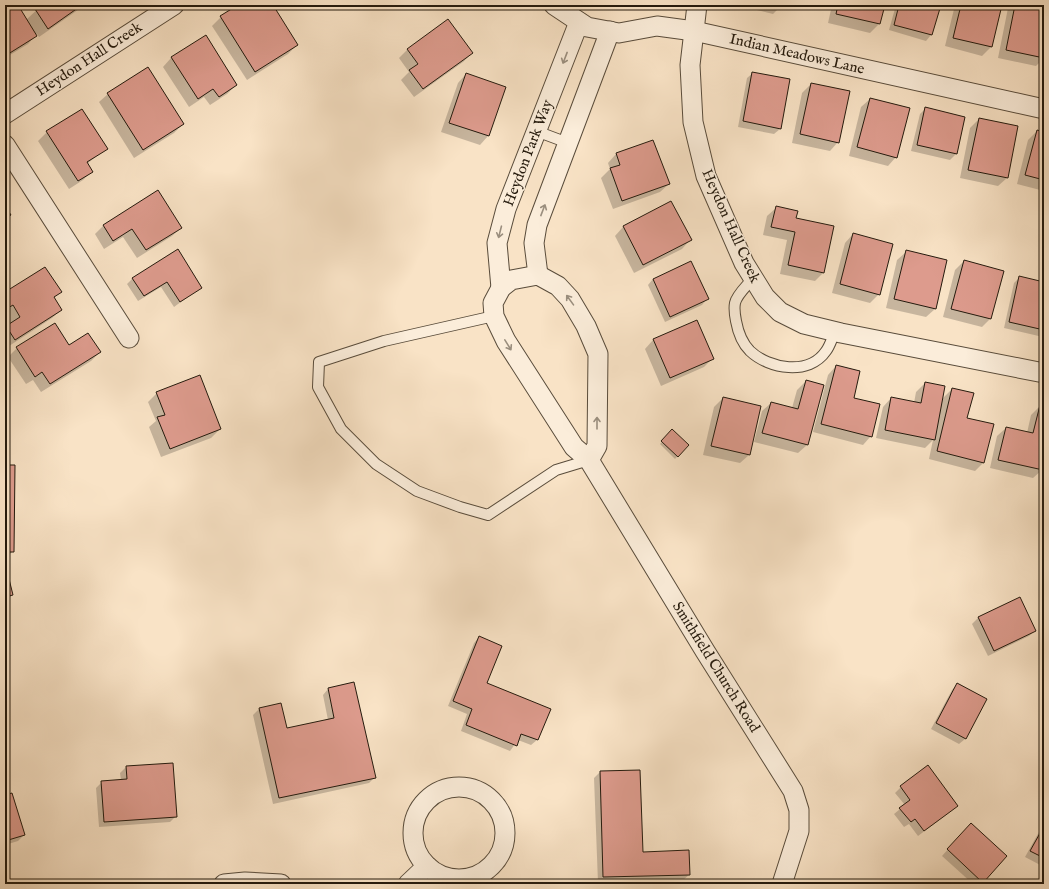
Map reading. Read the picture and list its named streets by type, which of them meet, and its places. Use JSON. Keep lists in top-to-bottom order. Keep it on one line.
{"streets":{"street":["Indian Meadows Lane","Heydon Hall Creek","Heydon Park Way","Smithfield Church Road"]},"crossings":[["Indian Meadows Lane","Heydon Hall Creek"],["Indian Meadows Lane","Heydon Park Way"]]}
